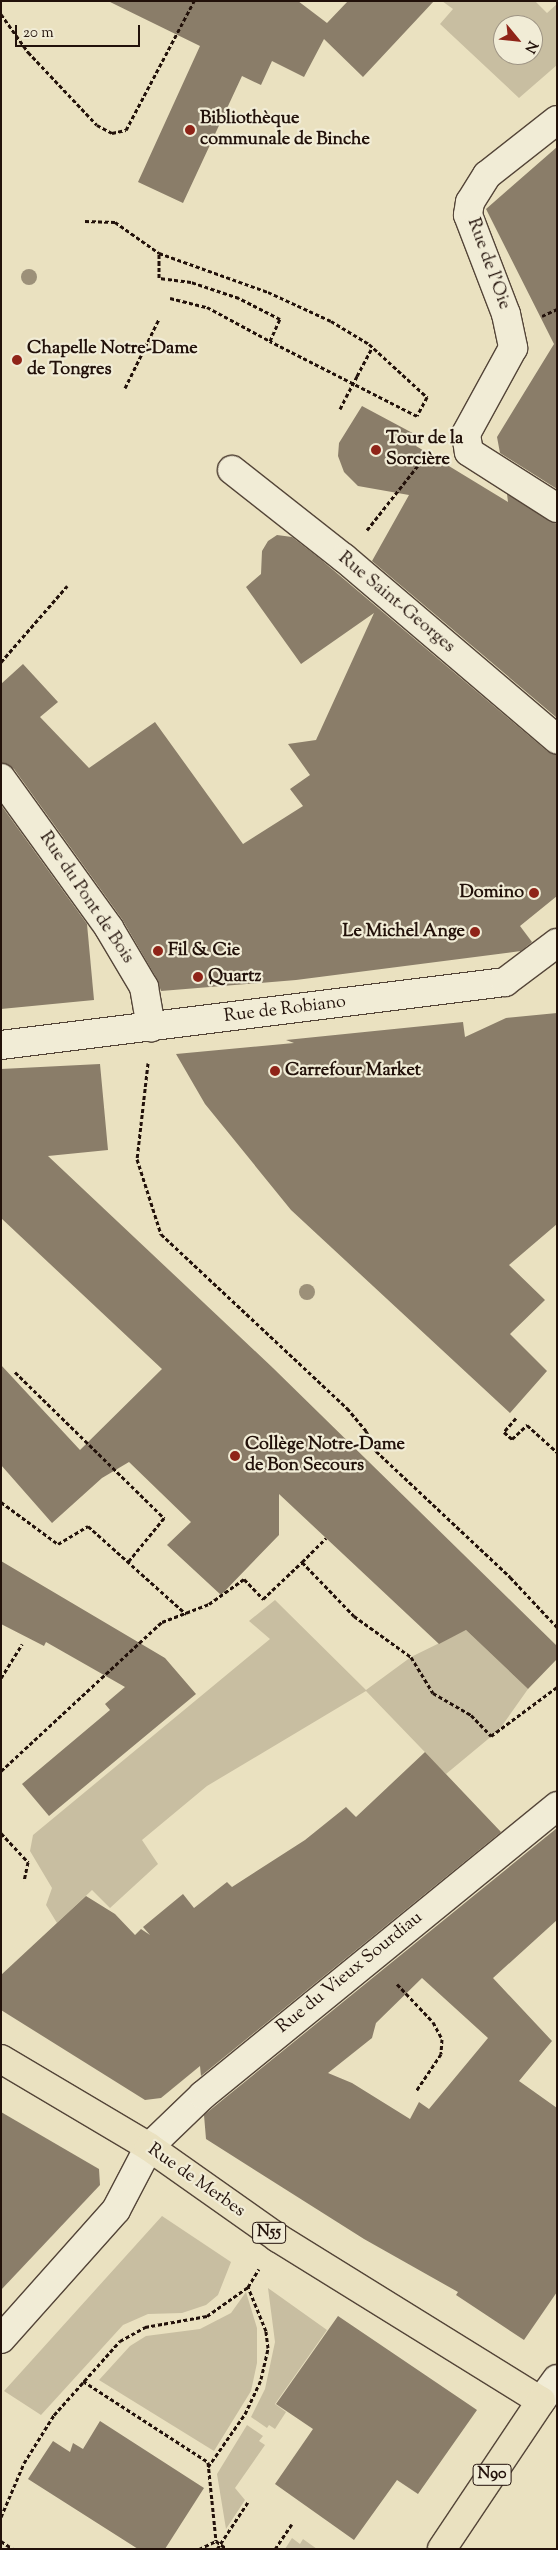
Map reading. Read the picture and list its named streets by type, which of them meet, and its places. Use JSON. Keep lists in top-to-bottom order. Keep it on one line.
{"streets":{"main road":["Rue de Merbes","N55","N90"],"street":["Rue de l'Oie","Rue Saint-Georges","Rue du Pont de Bois","Rue de Robiano","Rue du Vieux Sourdiau"]},"crossings":[["Rue du Pont de Bois","Rue de Robiano"],["Rue du Vieux Sourdiau","Rue de Merbes"],["Rue de Merbes","N90"]],"places":["Bibliothèque communale de Binche","Chapelle Notre-Dame de Tongres","Tour de la Sorcière","Domino","Le Michel Ange","Fil & Cie","Quartz","Carrefour Market","Collège Notre-Dame de Bon Secours"],"scale_bar":"20 m","north":"bottom right"}
